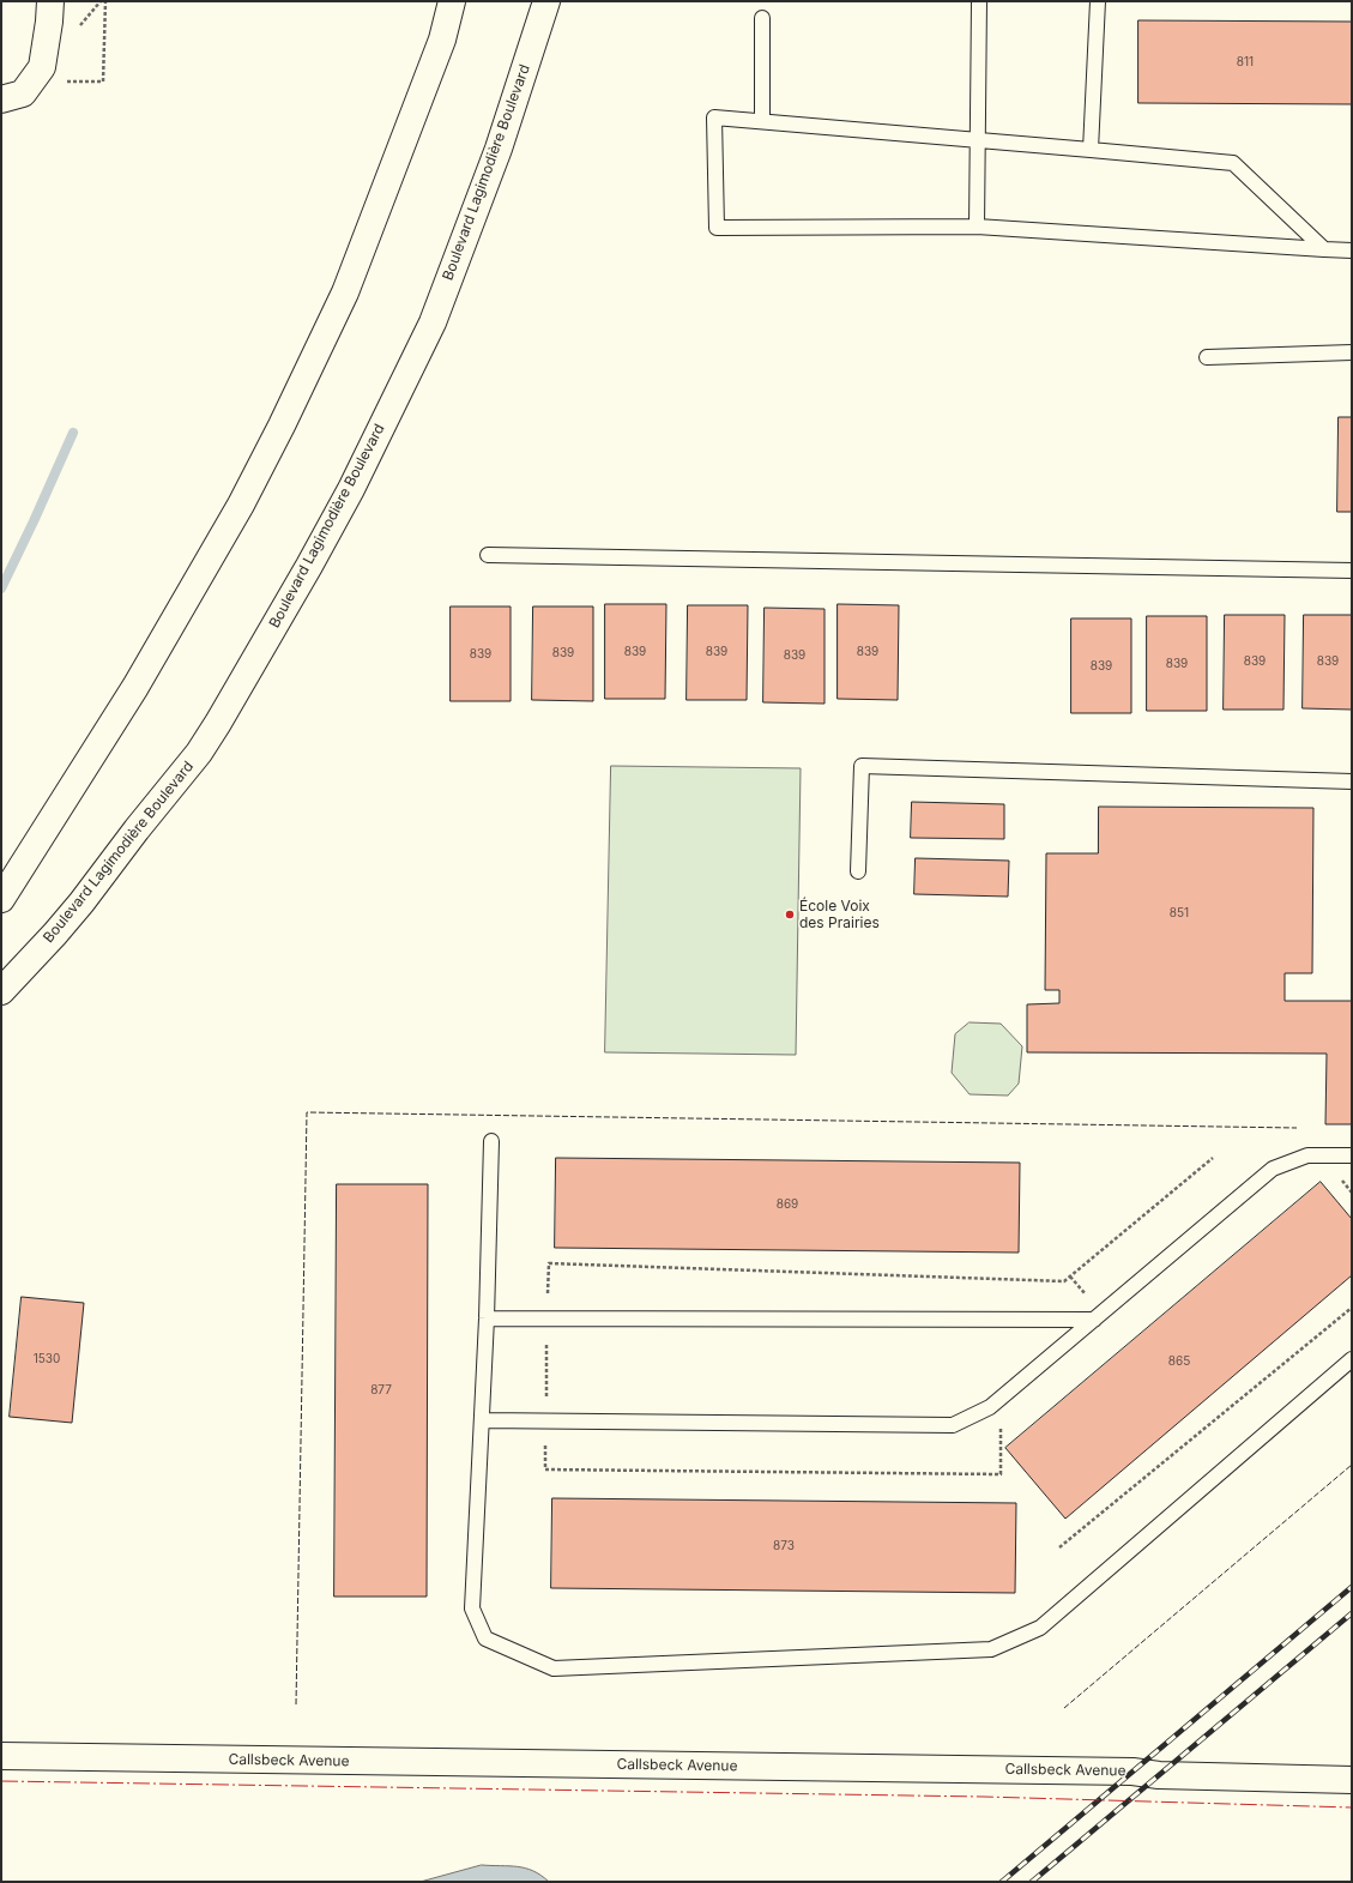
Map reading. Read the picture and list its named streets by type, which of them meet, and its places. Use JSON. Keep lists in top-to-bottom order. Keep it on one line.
{"streets":{"main road":["Boulevard Lagimodière Boulevard","Callsbeck Avenue"]},"places":["École Voix des Prairies"],"house_numbers":["811","839","839","839","839","839","839","839","839","839","839","851","869","1530","865","877","873"]}
